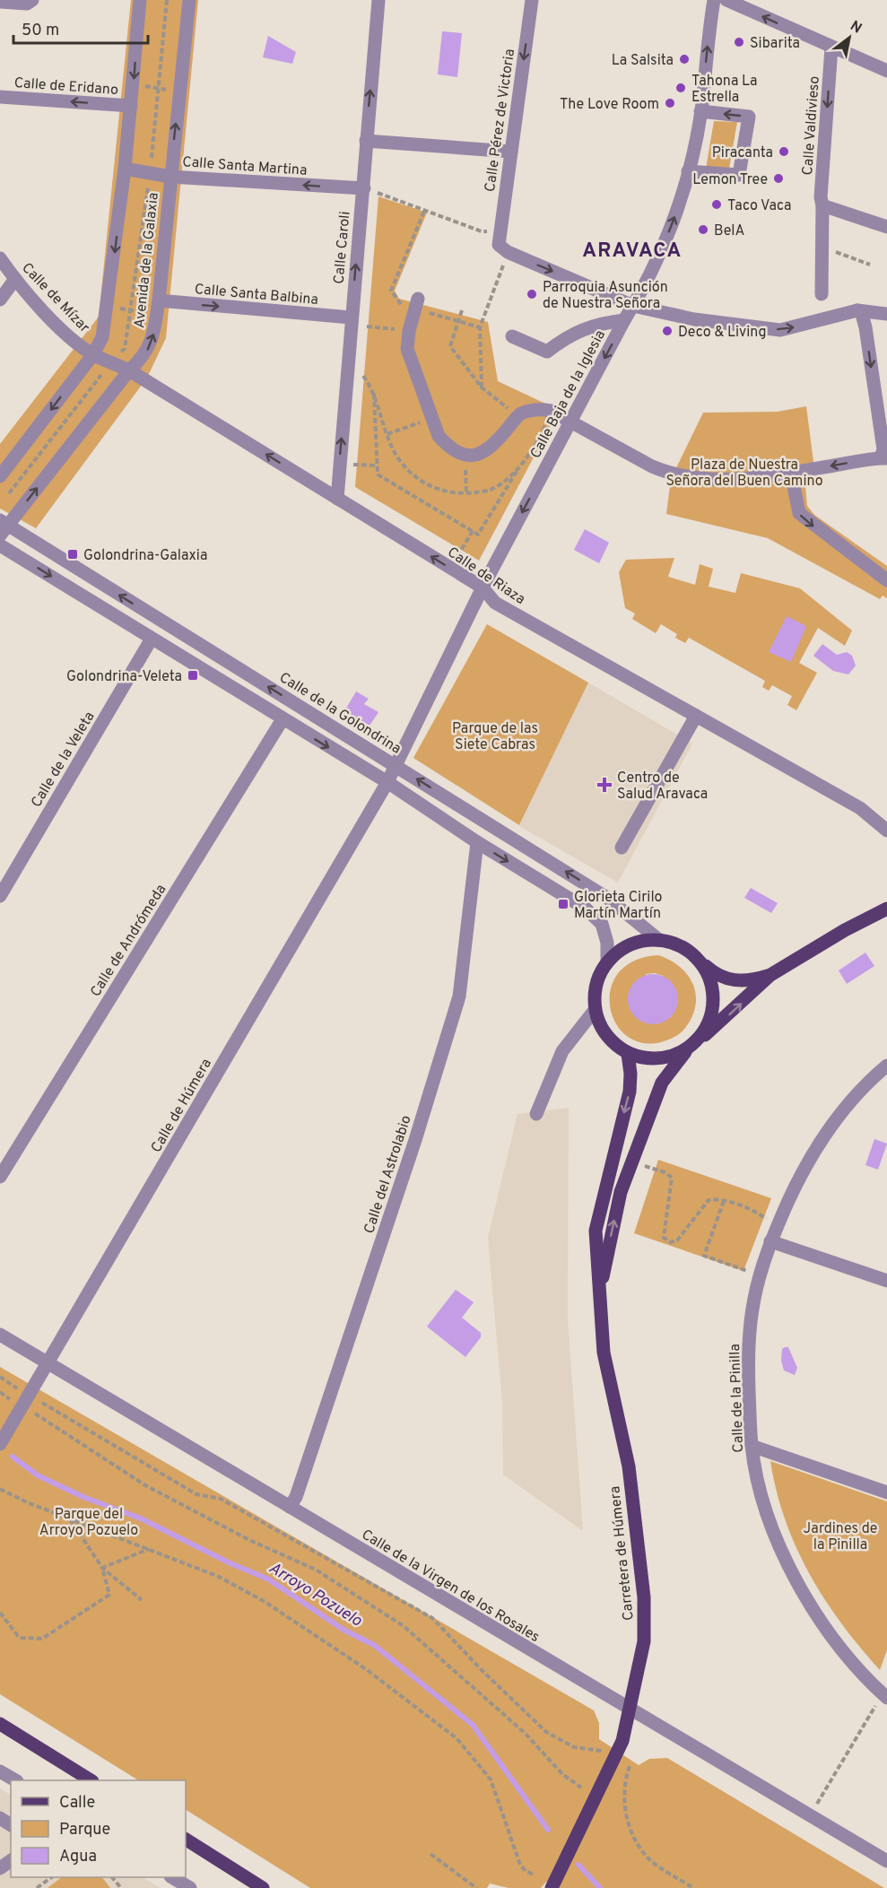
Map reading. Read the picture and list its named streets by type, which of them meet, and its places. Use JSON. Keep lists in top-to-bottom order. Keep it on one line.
{"streets":{"main road":["Carretera de Húmera"],"street":["Calle de Eridano","Calle Pérez de Victoria","Calle Valdivieso","Calle Santa Martina","Calle Caroli","Avenida de la Galaxia","Calle Santa Balbina","Calle de Mízar","Calle Baja de la Iglesia","Calle de Riaza","Calle de la Golondrina","Calle de la Veleta","Calle de Andrómeda","Calle de Húmera","Calle del Astrolabio","Calle de la Pinilla","Calle de la Virgen de los Rosales"]},"crossings":[["Calle de Eridano","Avenida de la Galaxia"],["Calle Santa Martina","Calle Caroli"],["Calle Santa Martina","Avenida de la Galaxia"],["Calle Caroli","Calle Santa Balbina"],["Calle Caroli","Calle de Riaza"],["Avenida de la Galaxia","Calle Santa Balbina"],["Avenida de la Galaxia","Calle de Mízar"],["Avenida de la Galaxia","Calle de Riaza"],["Avenida de la Galaxia","Calle de la Golondrina"],["Calle de Mízar","Calle de Riaza"],["Calle Baja de la Iglesia","Calle de Riaza"],["Calle Baja de la Iglesia","Calle de la Golondrina"],["Calle Baja de la Iglesia","Calle de Húmera"],["Calle de la Golondrina","Carretera de Húmera"],["Calle de Húmera","Calle de la Virgen de los Rosales"],["Calle del Astrolabio","Calle de la Virgen de los Rosales"],["Carretera de Húmera","Calle de la Virgen de los Rosales"]],"one_way":["Calle de Eridano","Calle Pérez de Victoria","Calle Valdivieso","Calle Santa Martina","Calle Caroli","Calle Santa Balbina","Calle de Riaza"],"districts":["ARAVACA"],"water":["Arroyo Pozuelo"],"parks":["Plaza de Nuestra Señora del Buen Camino","Parque de las Siete Cabras","Parque del Arroyo Pozuelo","Jardines de la Pinilla"],"places":{"other":["Sibarita","La Salsita","Tahona La Estrella","The Love Room","Piracanta","Lemon Tree","Taco Vaca","BelA","Parroquia Asunción de Nuestra Señora","Deco & Living"],"transit":["Golondrina-Galaxia","Golondrina-Veleta","Glorieta Cirilo Martín Martín"],"health":["Centro de Salud Aravaca"]},"legend":["Calle","Parque","Agua"],"scale_bar":"50 m","north":"top right"}
